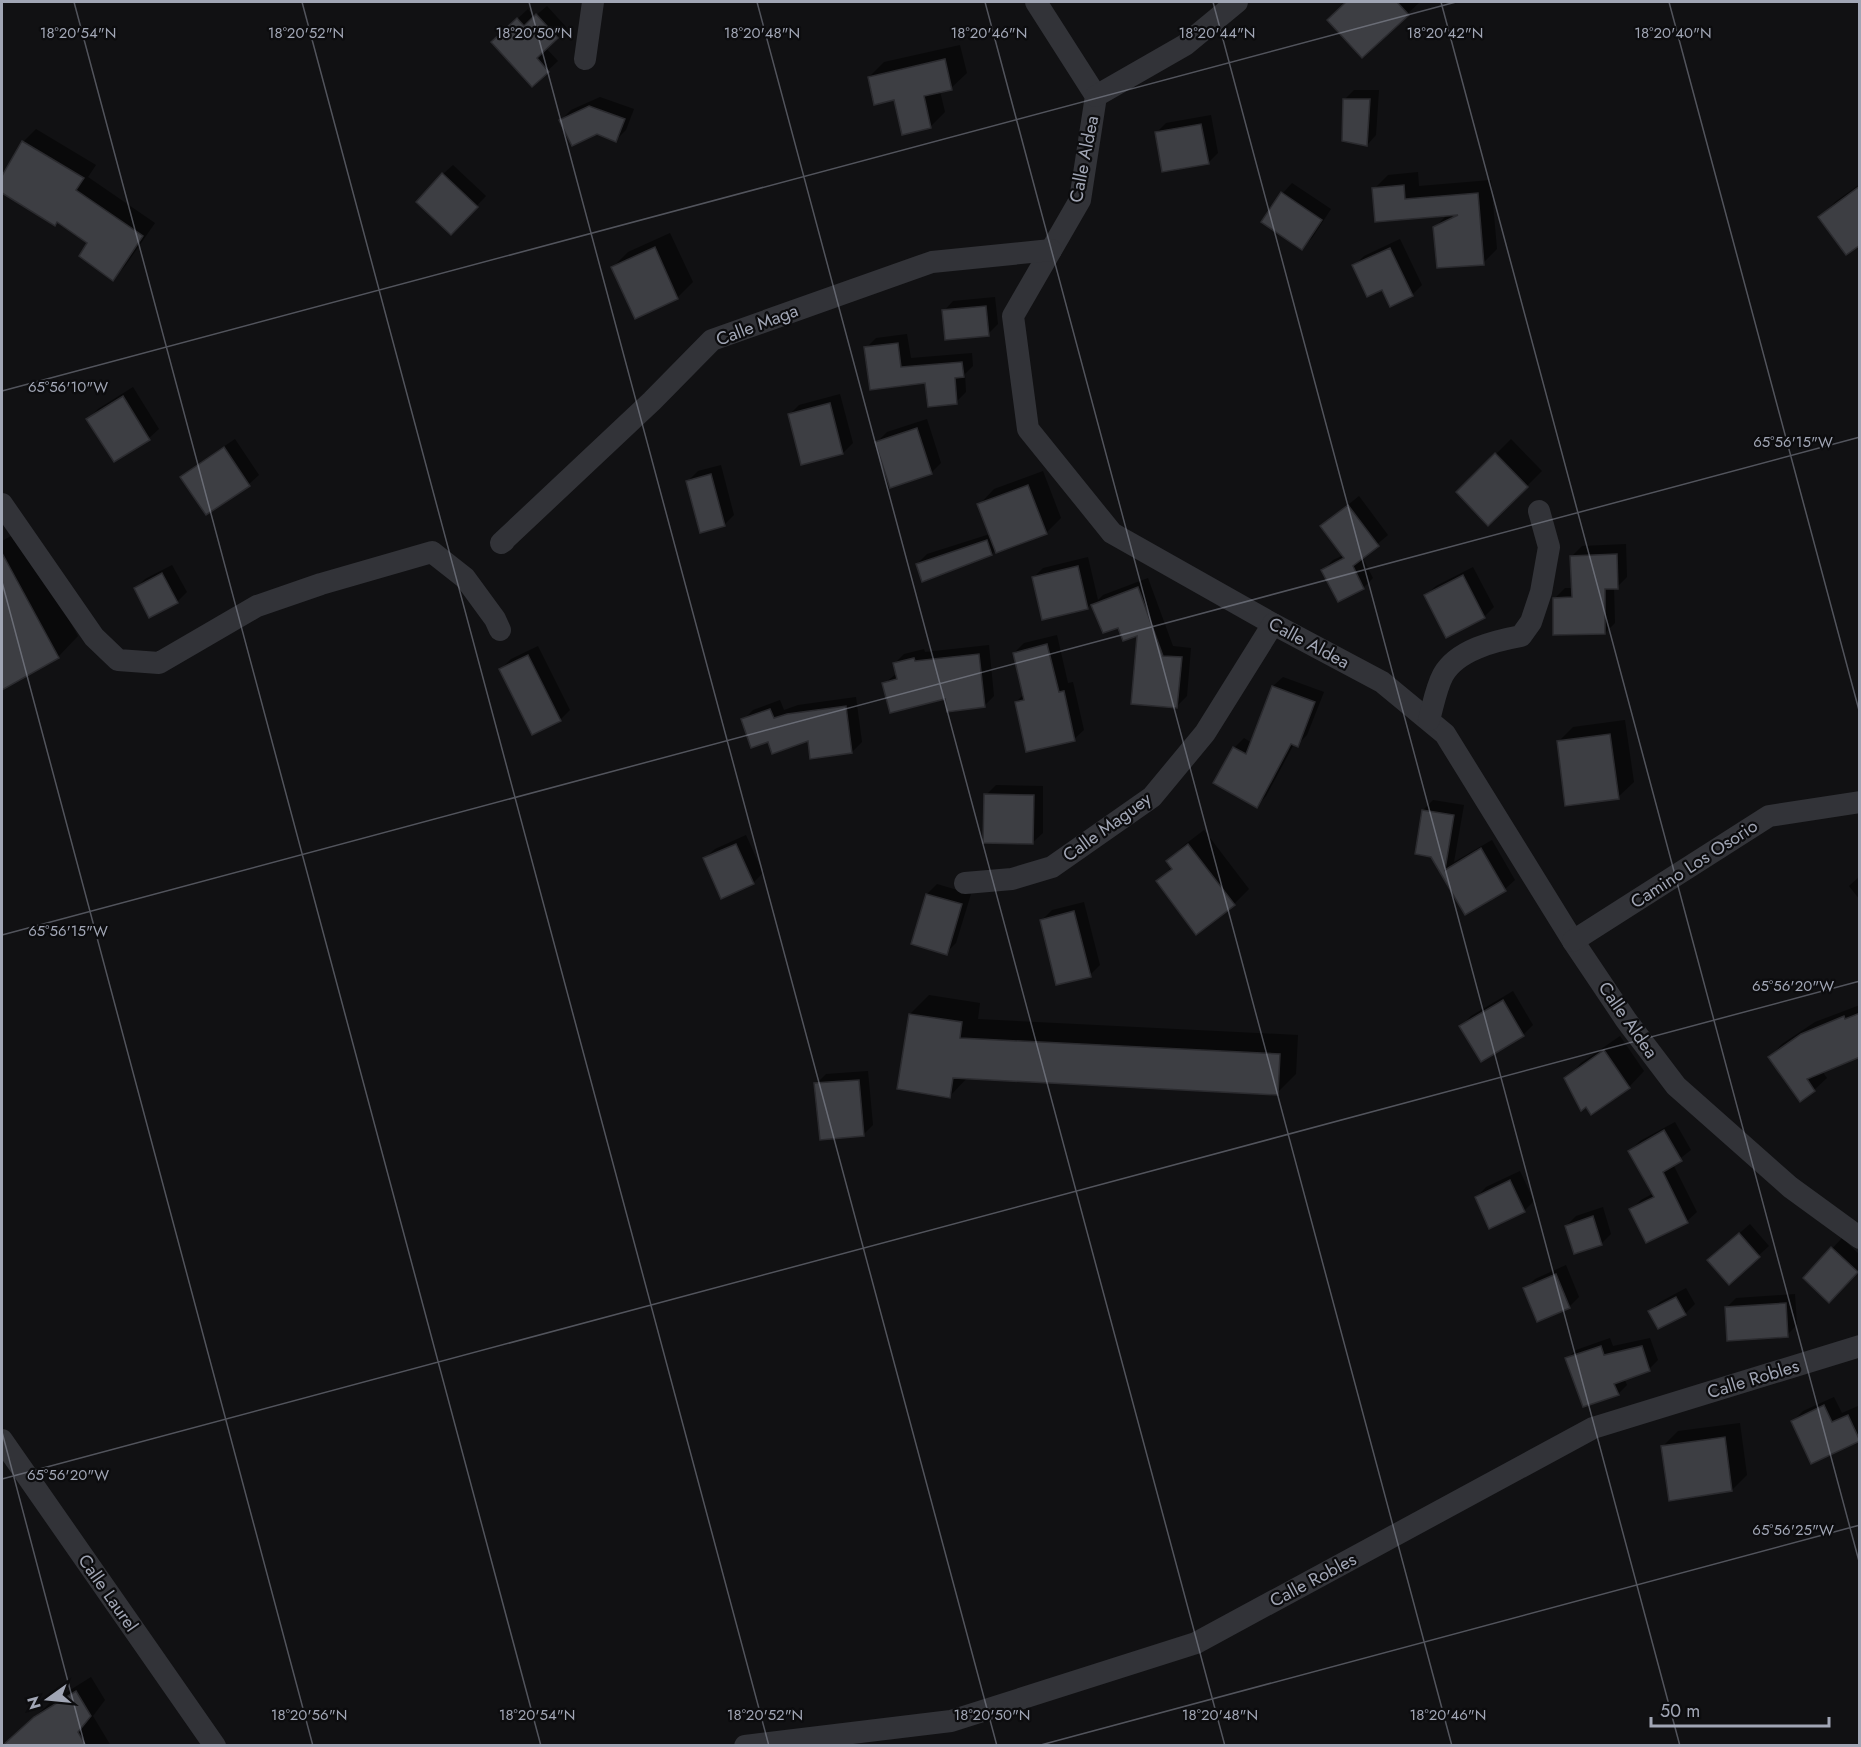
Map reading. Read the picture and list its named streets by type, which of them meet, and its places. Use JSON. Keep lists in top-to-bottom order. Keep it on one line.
{"streets":{"street":["Calle Aldea","Calle Maga","Calle Maguey","Camino Los Osorio","Calle Robles","Calle Laurel"]},"crossings":[["Calle Aldea","Calle Maga"],["Calle Aldea","Calle Maguey"],["Calle Aldea","Camino Los Osorio"]],"scale_bar":"50 m","north":"left","coordinates":["18°20'42\"N","18°20'40\"N","18°20'54\"N","18°20'52\"N","18°20'50\"N","18°20'48\"N","18°20'46\"N","18°20'44\"N","65°56'10\"W","65°56'15\"W","65°56'20\"W","65°56'25\"W","18°20'56\"N"]}
